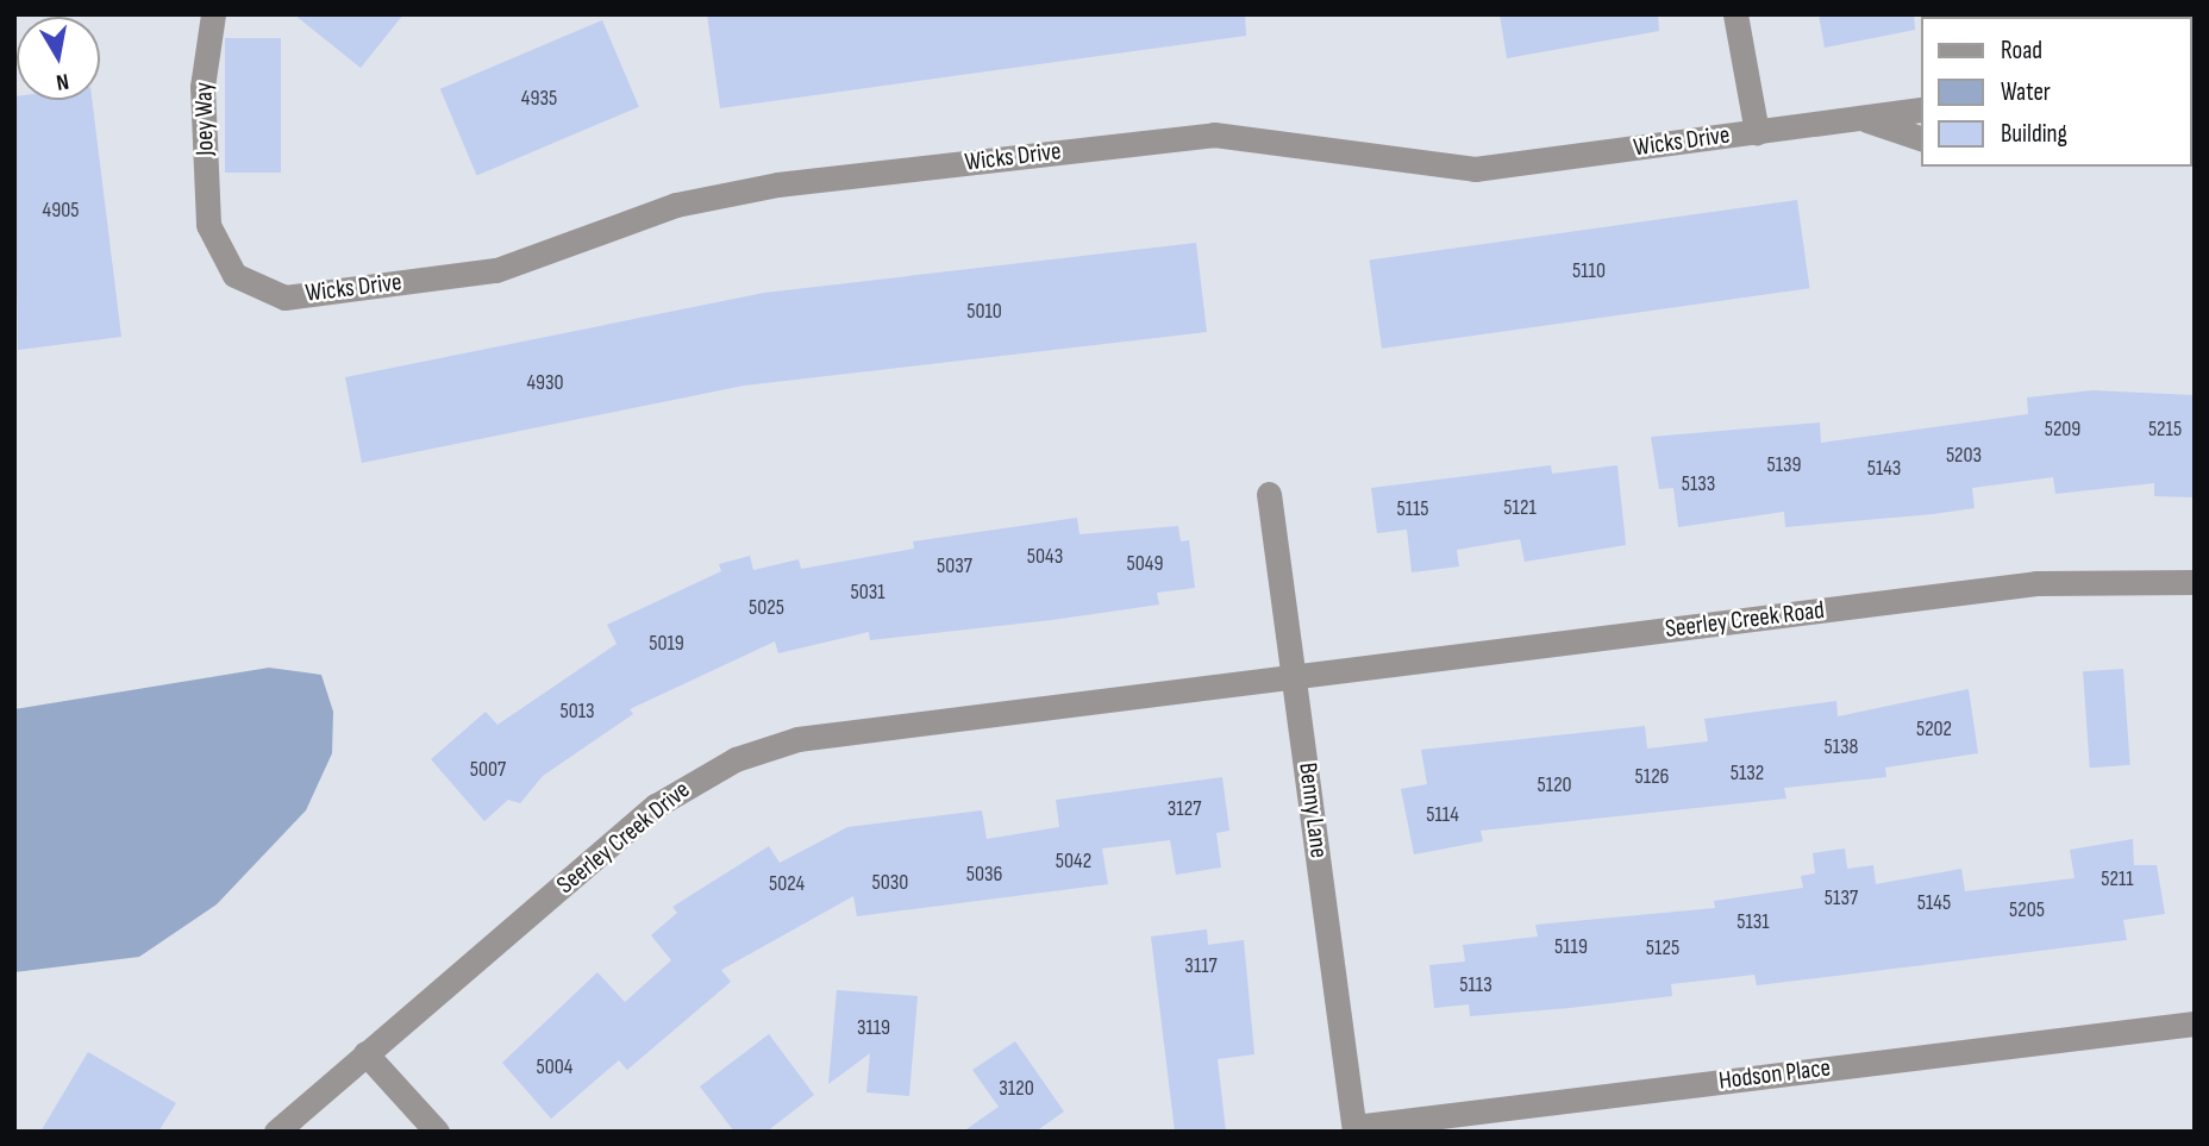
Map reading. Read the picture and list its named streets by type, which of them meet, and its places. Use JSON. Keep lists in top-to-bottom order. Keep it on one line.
{"streets":{"street":["Joey Way","Wicks Drive","Seerley Creek Road","Benny Lane","Seerley Creek Drive","Hodson Place"]},"crossings":[["Joey Way","Wicks Drive"],["Seerley Creek Road","Benny Lane"],["Seerley Creek Road","Seerley Creek Drive"],["Benny Lane","Seerley Creek Drive"],["Benny Lane","Hodson Place"]],"house_numbers":["4935","4905","5110","5010","4930","5209","5215","5203","5139","5143","5133","5121","5115","5043","5049","5037","5031","5025","5019","5013","5202","5138","5007","5132","5126","5120","3127","5114","5042","5036","5211","5030","5024","5137","5145","5205","5131","5119","5125","3117","5113","3119","5004","3120"],"legend":["Road","Water","Building"],"north":"bottom"}
